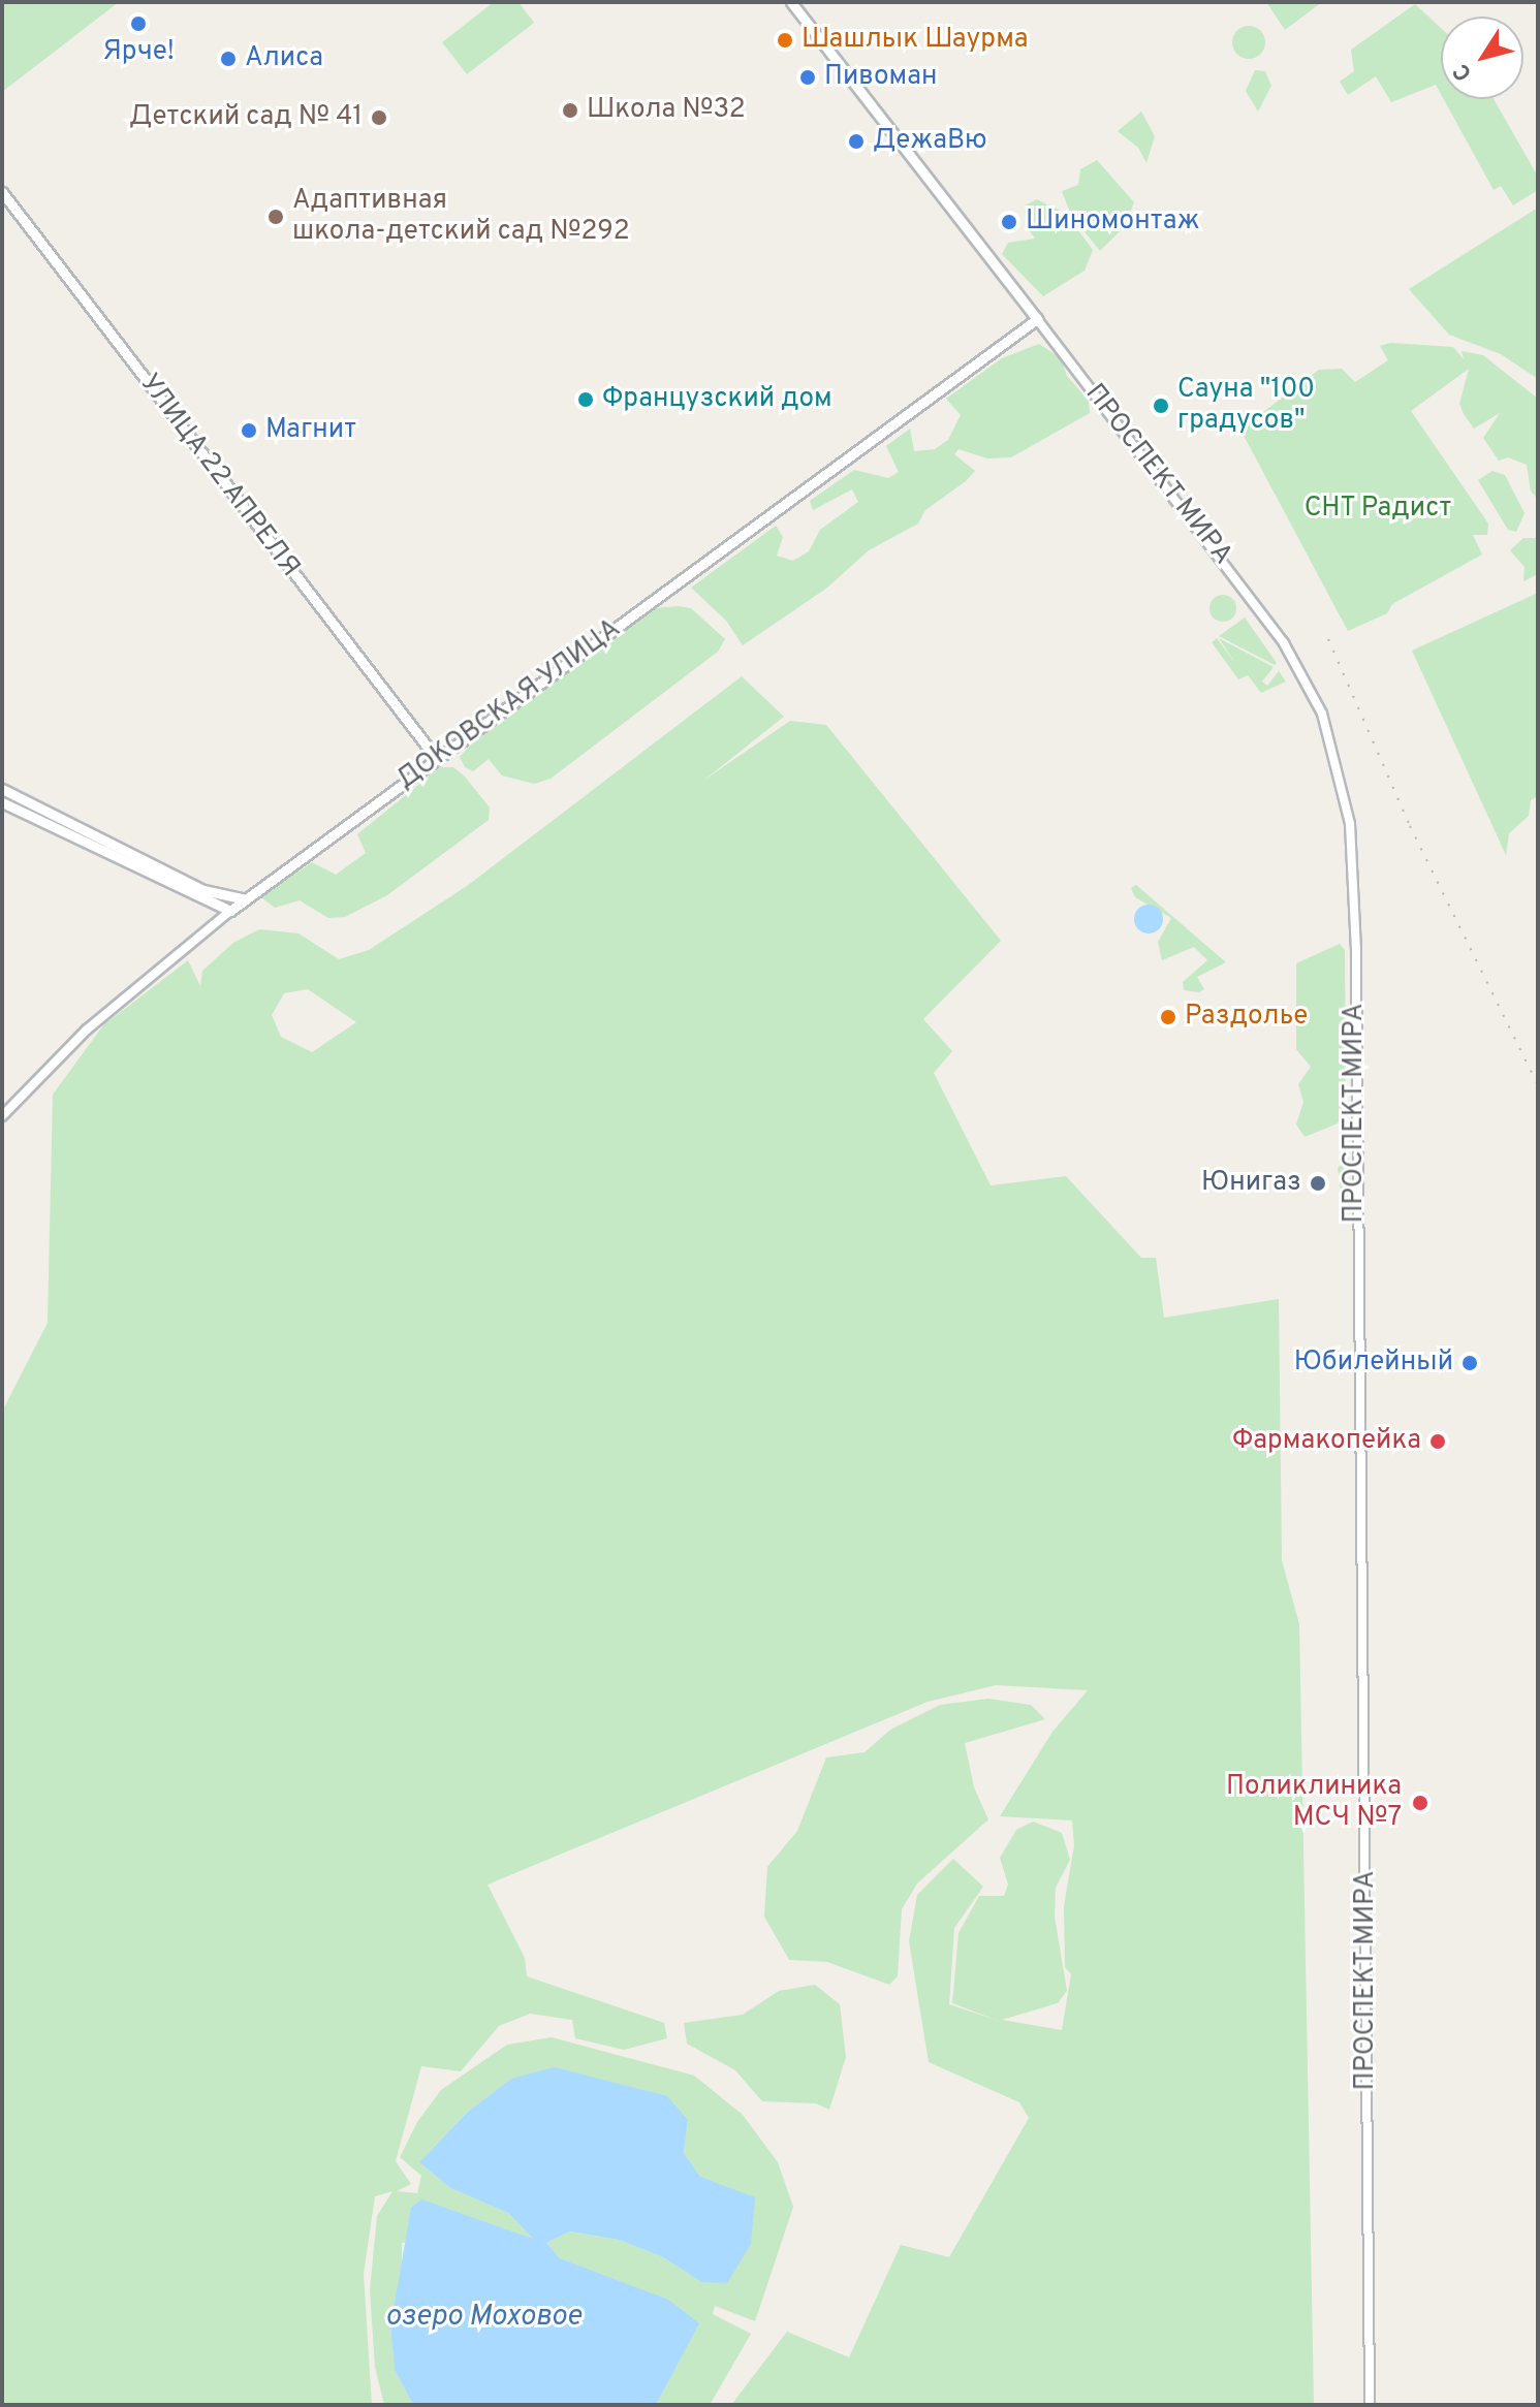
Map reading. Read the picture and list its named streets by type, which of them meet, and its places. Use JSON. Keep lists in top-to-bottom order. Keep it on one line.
{"streets":{"main road":["ПРОСПЕКТ МИРА","УЛИЦА 22 АПРЕЛЯ","ДОКОВСКАЯ УЛИЦА"]},"crossings":[["ПРОСПЕКТ МИРА","ДОКОВСКАЯ УЛИЦА"],["УЛИЦА 22 АПРЕЛЯ","ДОКОВСКАЯ УЛИЦА"]],"water":["озеро Моховое"],"parks":["СНТ Радист"],"places":["Ярче!","Шашлык Шаурма","Алиса","Пивоман","Школа №32","Детский сад № 41","ДежаВю","Адаптивная школа-детский сад №292","Шиномонтаж","Французский дом","Сауна \"100 градусов\"","Магнит","Раздолье","Юнигаз","Юбилейный","Фармакопейка","Поликлиника МСЧ №7"],"north":"bottom left"}
